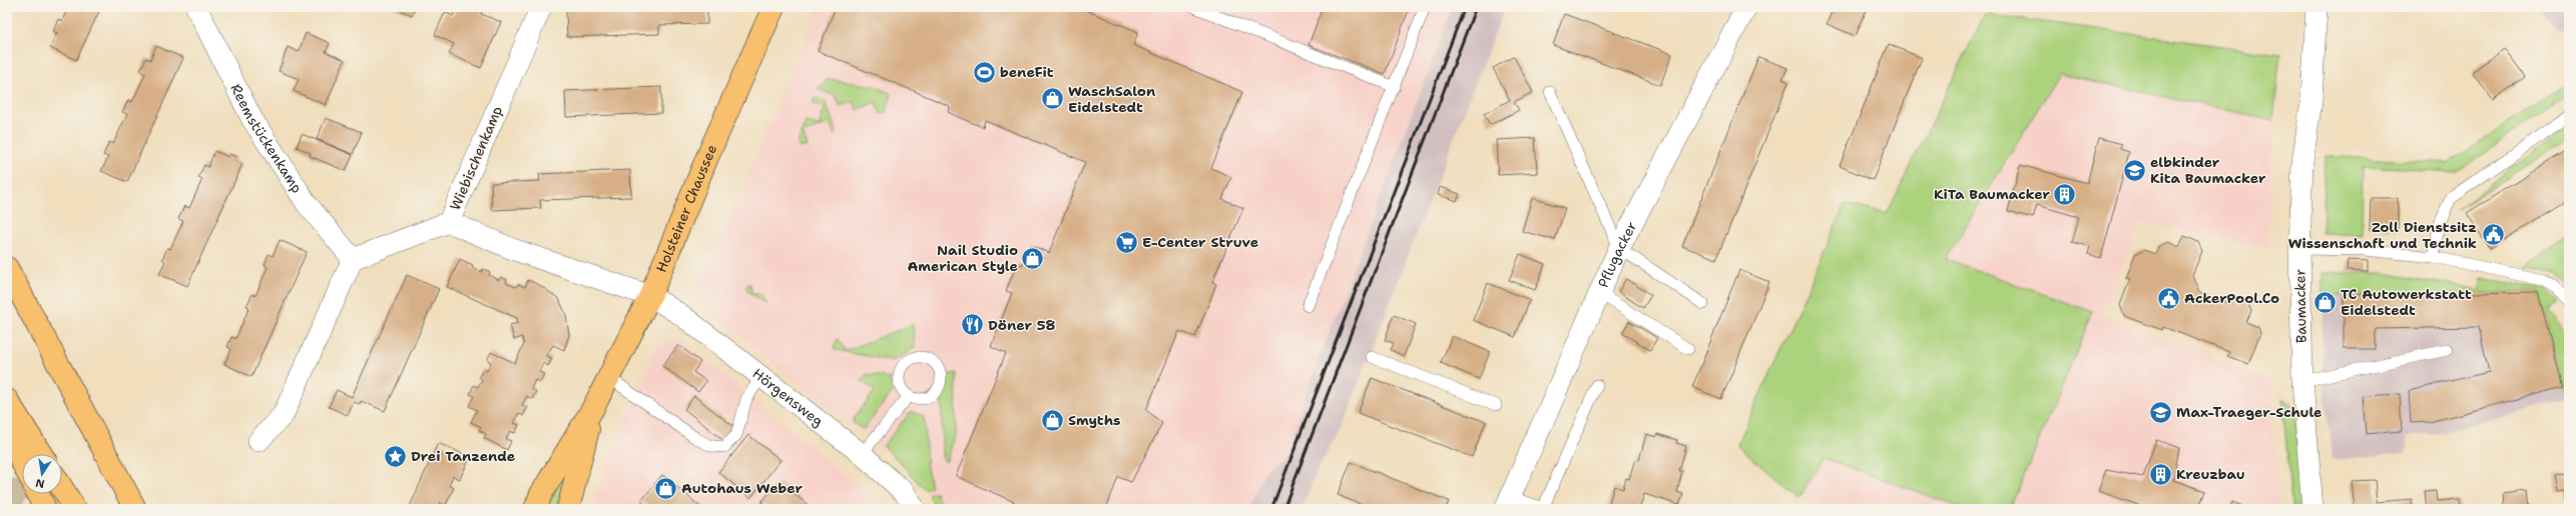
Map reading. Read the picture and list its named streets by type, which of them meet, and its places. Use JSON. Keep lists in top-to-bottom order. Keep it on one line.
{"streets":{"main road":["Holsteiner Chaussee"],"street":["Reemstückenkamp","Wiebischenkamp","Pflugacker","Baumacker","Hörgensweg"]},"crossings":[["Wiebischenkamp","Holsteiner Chaussee"],["Wiebischenkamp","Hörgensweg"],["Holsteiner Chaussee","Hörgensweg"]],"places":{"sports":["beneFit"],"shop":["WaschSalon Eidelstedt","Nail Studio American Style","TC Autowerkstatt Eidelstedt","Smyths","Autohaus Weber"],"school or university":["elbkinder Kita Baumacker","Max-Traeger-Schule"],"building":["KiTa Baumacker","Kreuzbau"],"public building":["Zoll Dienstsitz Wissenschaft und Technik","AckerPool.Co"],"supermarket":["E-Center Struve"],"restaurant":["Döner 58"],"place":["Drei Tanzende"]},"north":"bottom"}
